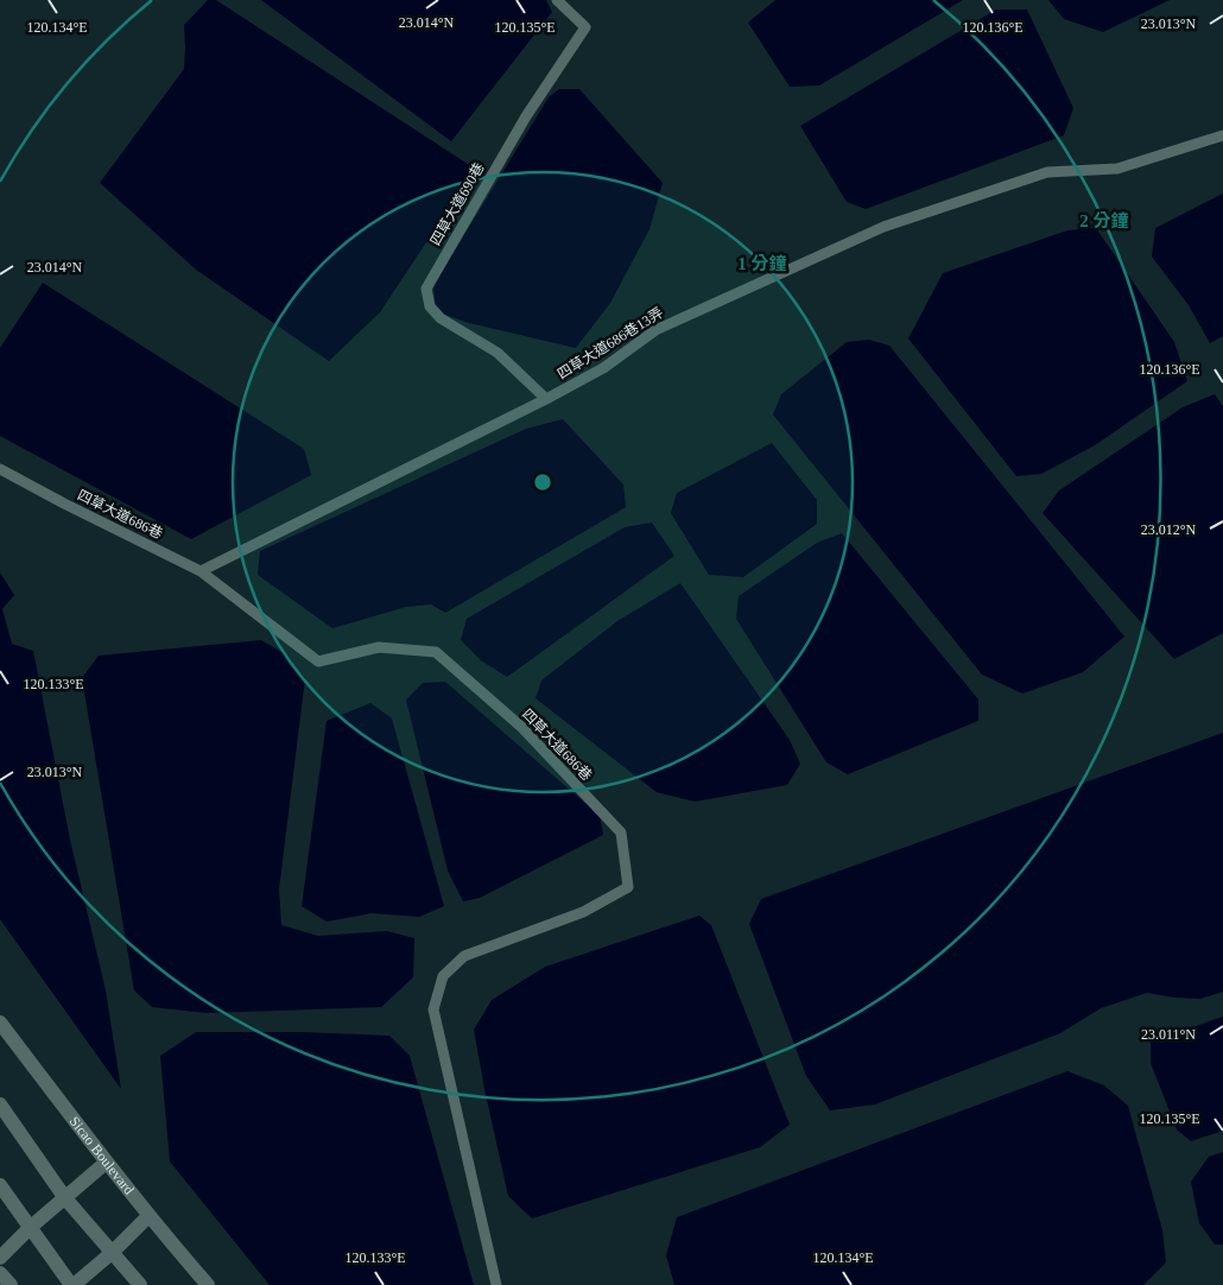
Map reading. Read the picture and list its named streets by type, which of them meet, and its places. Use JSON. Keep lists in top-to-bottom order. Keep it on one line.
{"streets":{"street":["Sicao Boulevard"],"lane":["四草大道690巷","四草大道686巷13弄","四草大道686巷"]},"crossings":[["四草大道690巷","四草大道686巷13弄"],["四草大道686巷13弄","四草大道686巷"]],"coordinates":["23.014°N","23.013°N","120.135°E","120.134°E","120.136°E","23.012°N","120.133°E","23.011°N"],"rings":["2 分鐘","1 分鐘"]}
